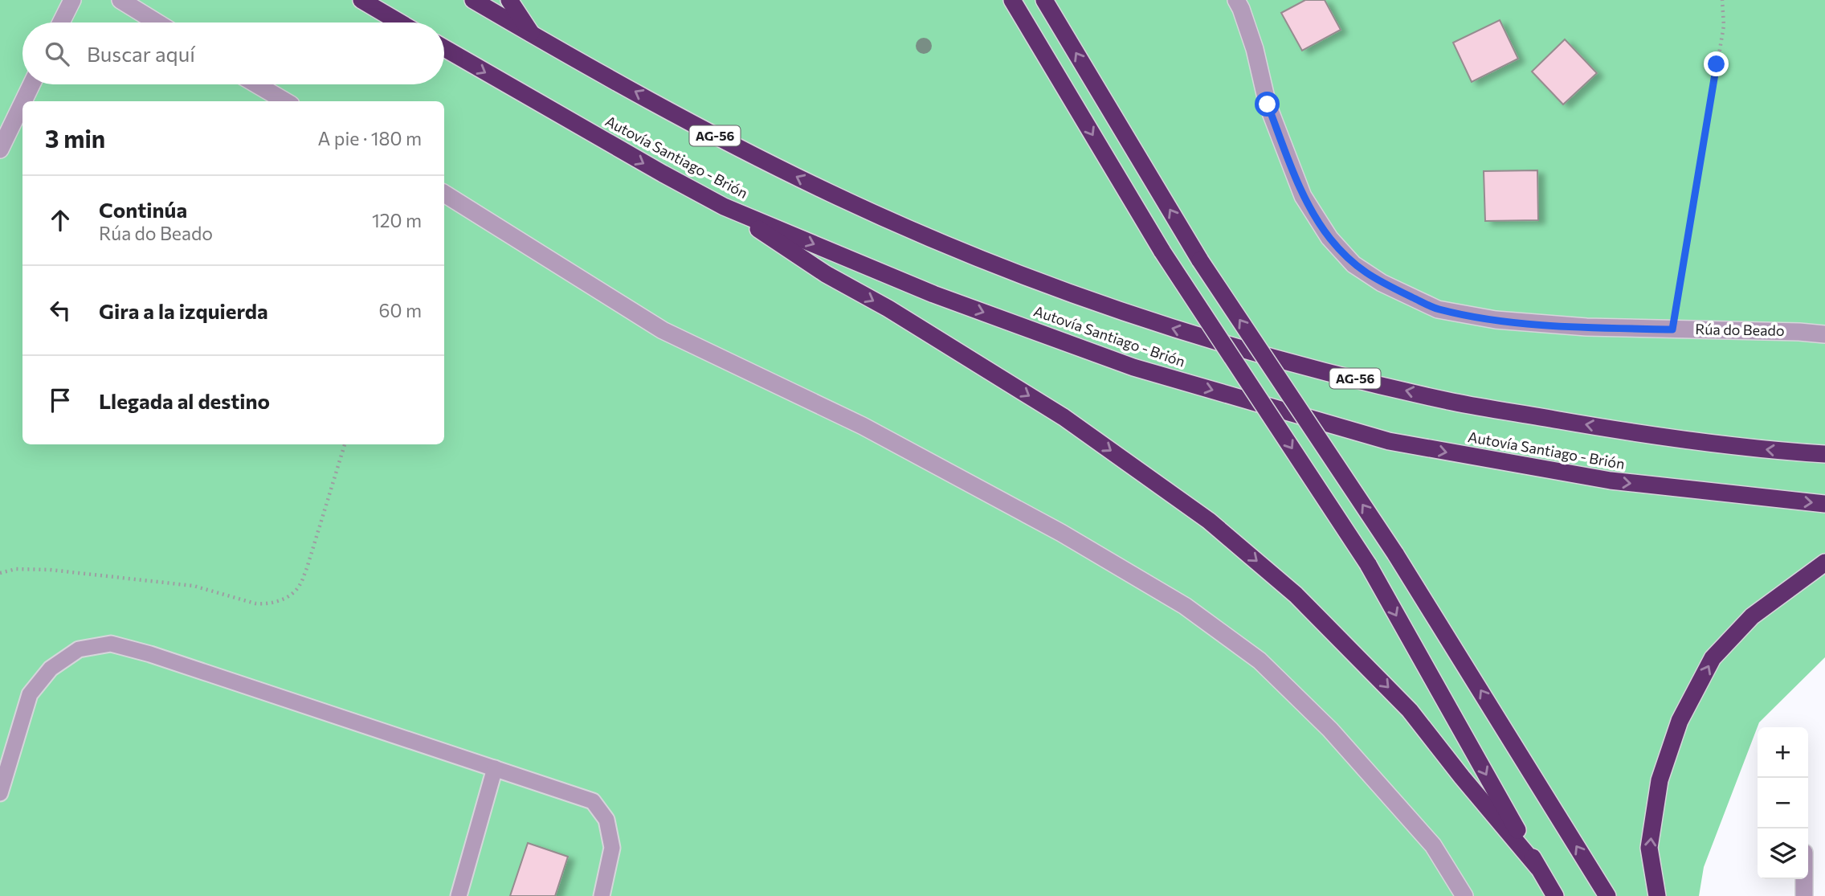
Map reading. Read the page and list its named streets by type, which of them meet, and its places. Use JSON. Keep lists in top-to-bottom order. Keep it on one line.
{"streets":{"highway":["AG-56","Autovía Santiago - Brión"],"street":["Rúa do Beado"]},"page":{"search":"Buscar aquí","heading":["3 min","A pie · 180 m"],"list":[["Continúa","Rúa do Beado","120 m"],["Gira a la izquierda","60 m"],"Llegada al destino"],"map_buttons":["+","−"]}}
